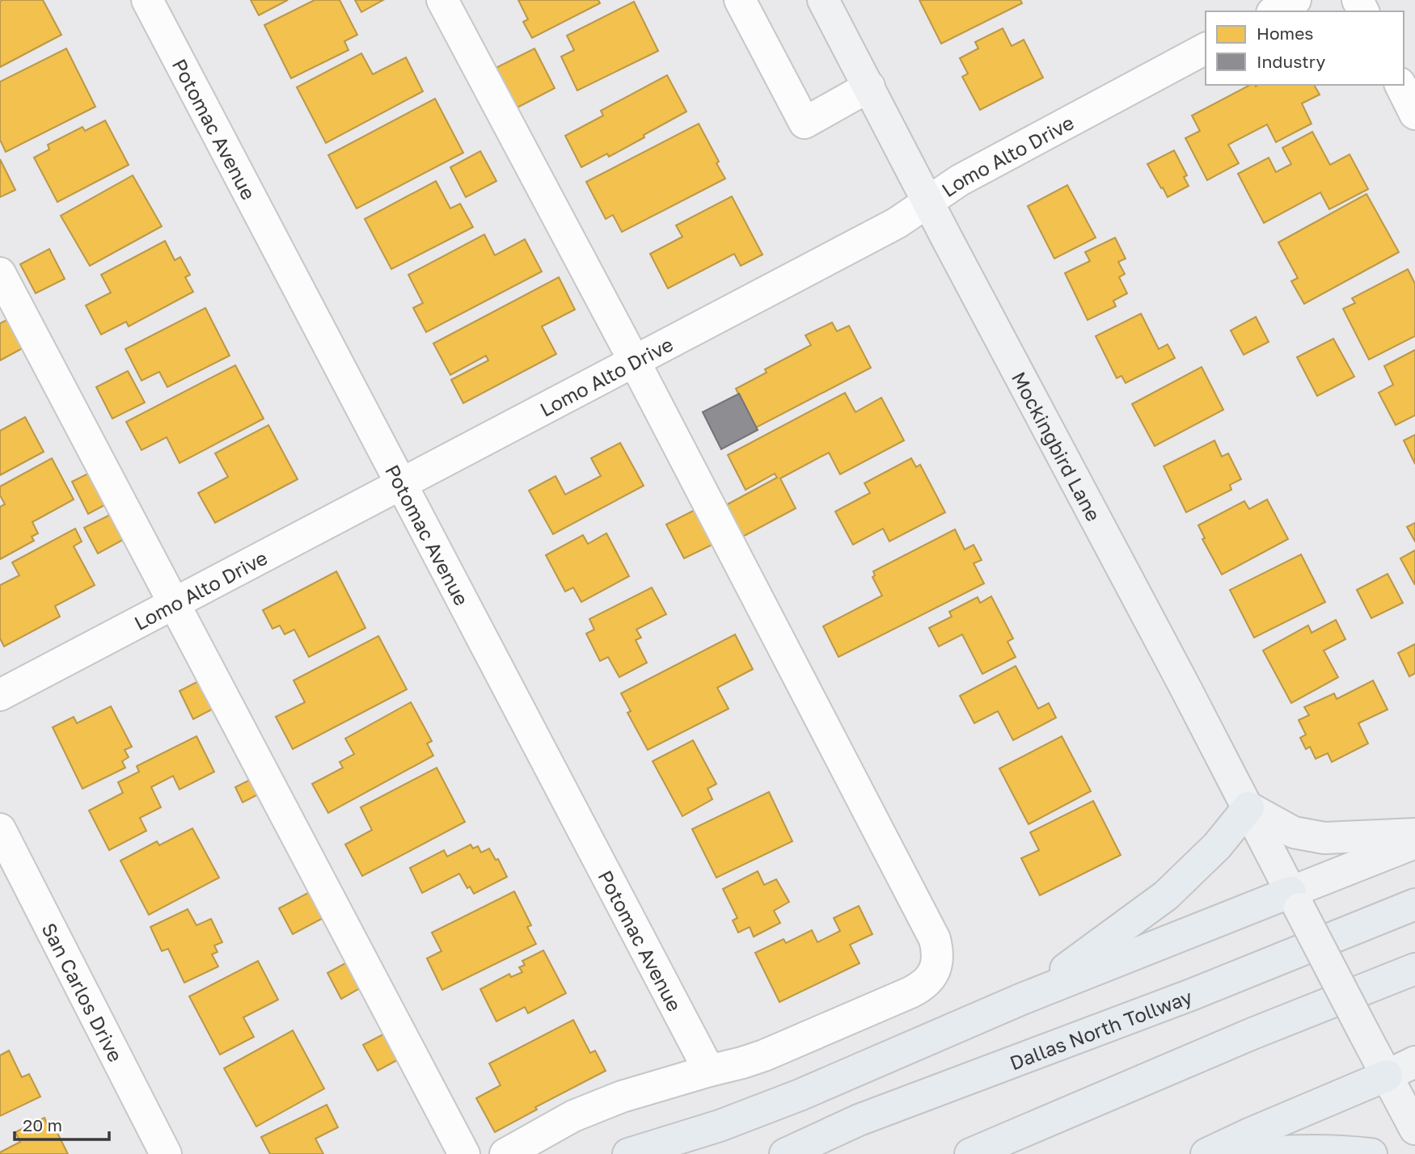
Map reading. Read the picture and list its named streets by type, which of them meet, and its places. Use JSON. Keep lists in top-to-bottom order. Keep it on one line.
{"streets":{"highway":["Dallas North Tollway"],"main road":["Mockingbird Lane"],"street":["Potomac Avenue","Lomo Alto Drive","San Carlos Drive"]},"crossings":[["Potomac Avenue","Lomo Alto Drive"],["Lomo Alto Drive","Mockingbird Lane"]],"legend":["Homes","Industry"],"scale_bar":"20 m"}
